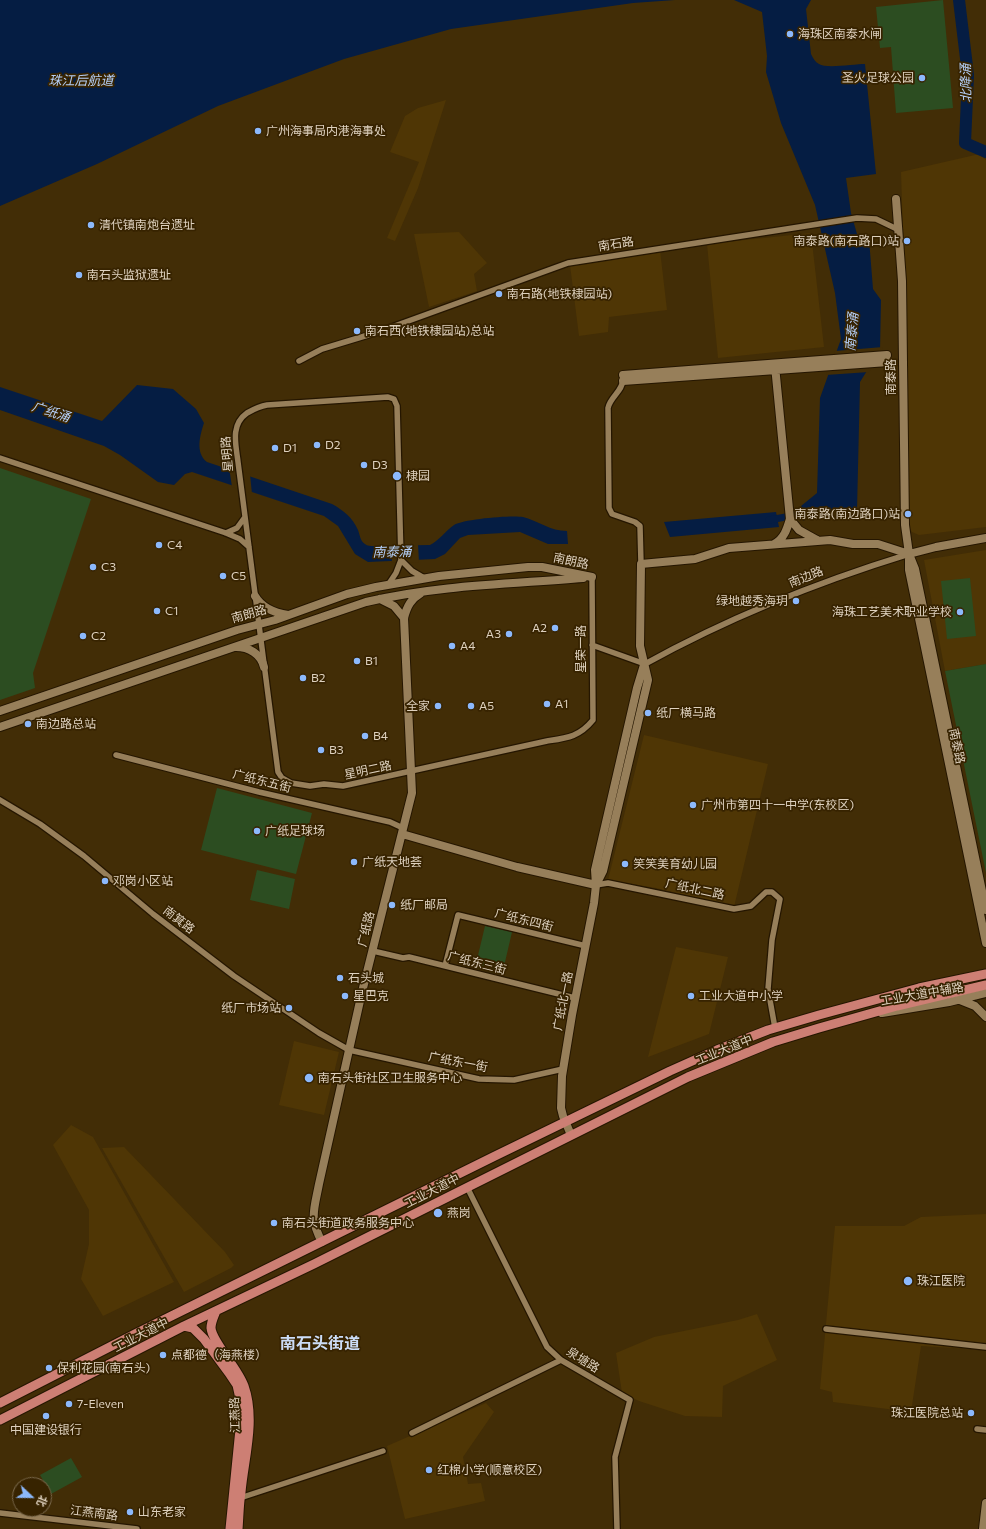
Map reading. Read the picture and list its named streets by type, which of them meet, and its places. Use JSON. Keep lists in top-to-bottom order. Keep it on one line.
{"streets":{"main road":["工业大道中","江燕路"],"street":["南石路","南泰路","星明路","南朗路","南边路","星荣一路","星明二路","广纸东五街","广纸北二路","南箕路","广纸东四街","广纸路","广纸东三街","工业大道中辅路","广纸北一路","广纸东一街","泉塘路","江燕南路"]},"crossings":[["南石路","南泰路"],["南泰路","南边路"],["星明路","南朗路"],["星明路","星明二路"],["南朗路","星荣一路"],["南朗路","星明二路"],["南朗路","广纸路"],["南边路","广纸北一路"],["星荣一路","星明二路"],["星明二路","广纸路"],["广纸东五街","广纸北二路"],["广纸东五街","广纸路"],["广纸北二路","广纸路"],["广纸北二路","广纸北一路"],["南箕路","广纸路"],["南箕路","广纸东一街"],["广纸东四街","广纸东三街"],["广纸东四街","广纸北一路"],["广纸路","广纸东三街"],["广纸路","广纸东一街"],["广纸东三街","广纸北一路"],["工业大道中辅路","工业大道中"],["广纸北一路","工业大道中"],["广纸北一路","广纸东一街"],["工业大道中","泉塘路"],["工业大道中","江燕路"]],"districts":["南石头街道"],"water":["珠江后航道","北降涌","南泰涌","广纸涌"],"places":["海珠区南泰水闸","圣火足球公园","广州海事局内港海事处","清代镇南炮台遗址","南泰路(南石路口)站","南石头监狱遗址","南石路(地铁棣园站)","南石西(地铁棣园站)总站","D2","D1","D3","棣园","南泰路(南边路口)站","C4","C3","C5","绿地越秀海玥","C1","海珠工艺美术职业学校","A2","A3","C2","A4","B1","B2","A1","全家","A5","纸厂横马路","南边路总站","B4","B3","广州市第四十一中学(东校区)","广纸足球场","广纸天地荟","笑笑美育幼儿园","邓岗小区站","纸厂邮局","石头城","星巴克","工业大道中小学","纸厂市场站","南石头街社区卫生服务中心","燕岗","南石头街道政务服务中心","珠江医院","点都德（海燕楼）","保利花园(南石头)","7-Eleven","珠江医院总站","中国建设银行","红棉小学(顺意校区)","山东老家"],"north":"right"}
